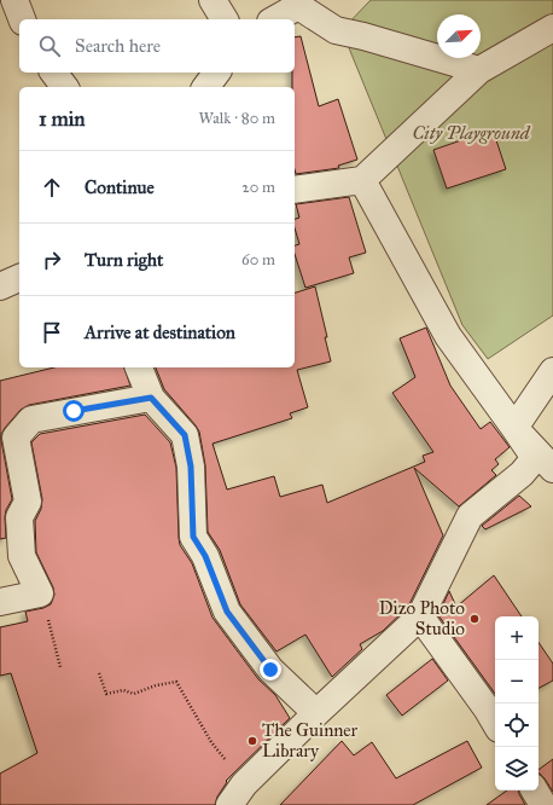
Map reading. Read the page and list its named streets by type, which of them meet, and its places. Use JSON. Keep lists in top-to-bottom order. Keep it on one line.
{"parks":["City Playground"],"places":["Dizo Photo Studio","The Guinner Library"],"north":"top right","page":{"search":"Search here","heading":["1 min","Walk · 80 m"],"list":[["Continue","20 m"],["Turn right","60 m"],"Arrive at destination"],"map_buttons":["+","−"]}}
